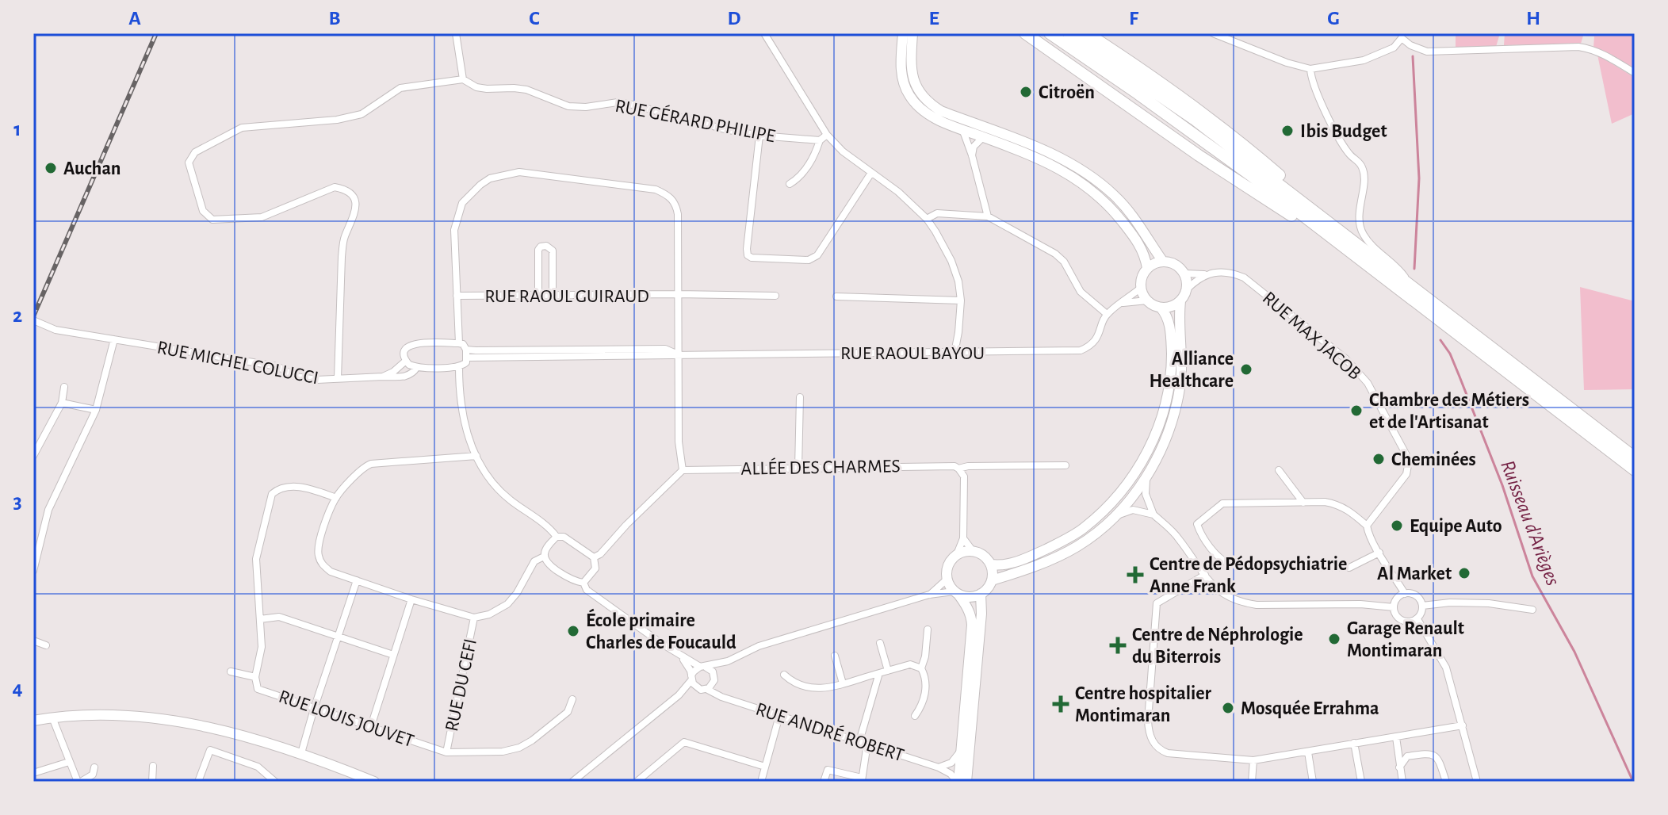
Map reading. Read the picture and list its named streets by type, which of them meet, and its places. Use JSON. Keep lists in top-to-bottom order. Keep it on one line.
{"streets":{"street":["RUE GÉRARD PHILIPE","RUE RAOUL GUIRAUD","RUE MAX JACOB","RUE RAOUL BAYOU","RUE MICHEL COLUCCI","ALLÉE DES CHARMES","RUE DU CEFI","RUE LOUIS JOUVET","RUE ANDRÉ ROBERT"]},"crossings":[["RUE DU CEFI","RUE LOUIS JOUVET"]],"water":["Ruisseau d'Arièges"],"places":{"other":["Citroën","Ibis Budget","Auchan","Alliance Healthcare","Chambre des Métiers et de l'Artisanat","Cheminées","Equipe Auto","Al Market","École primaire Charles de Foucauld","Garage Renault Montimaran","Mosquée Errahma"],"health":["Centre de Pédopsychiatrie Anne Frank","Centre de Néphrologie du Biterrois","Centre hospitalier Montimaran"]},"grid":{"columns":["A","B","C","D","E","F","G","H"],"rows":["1","2","3","4"]}}
